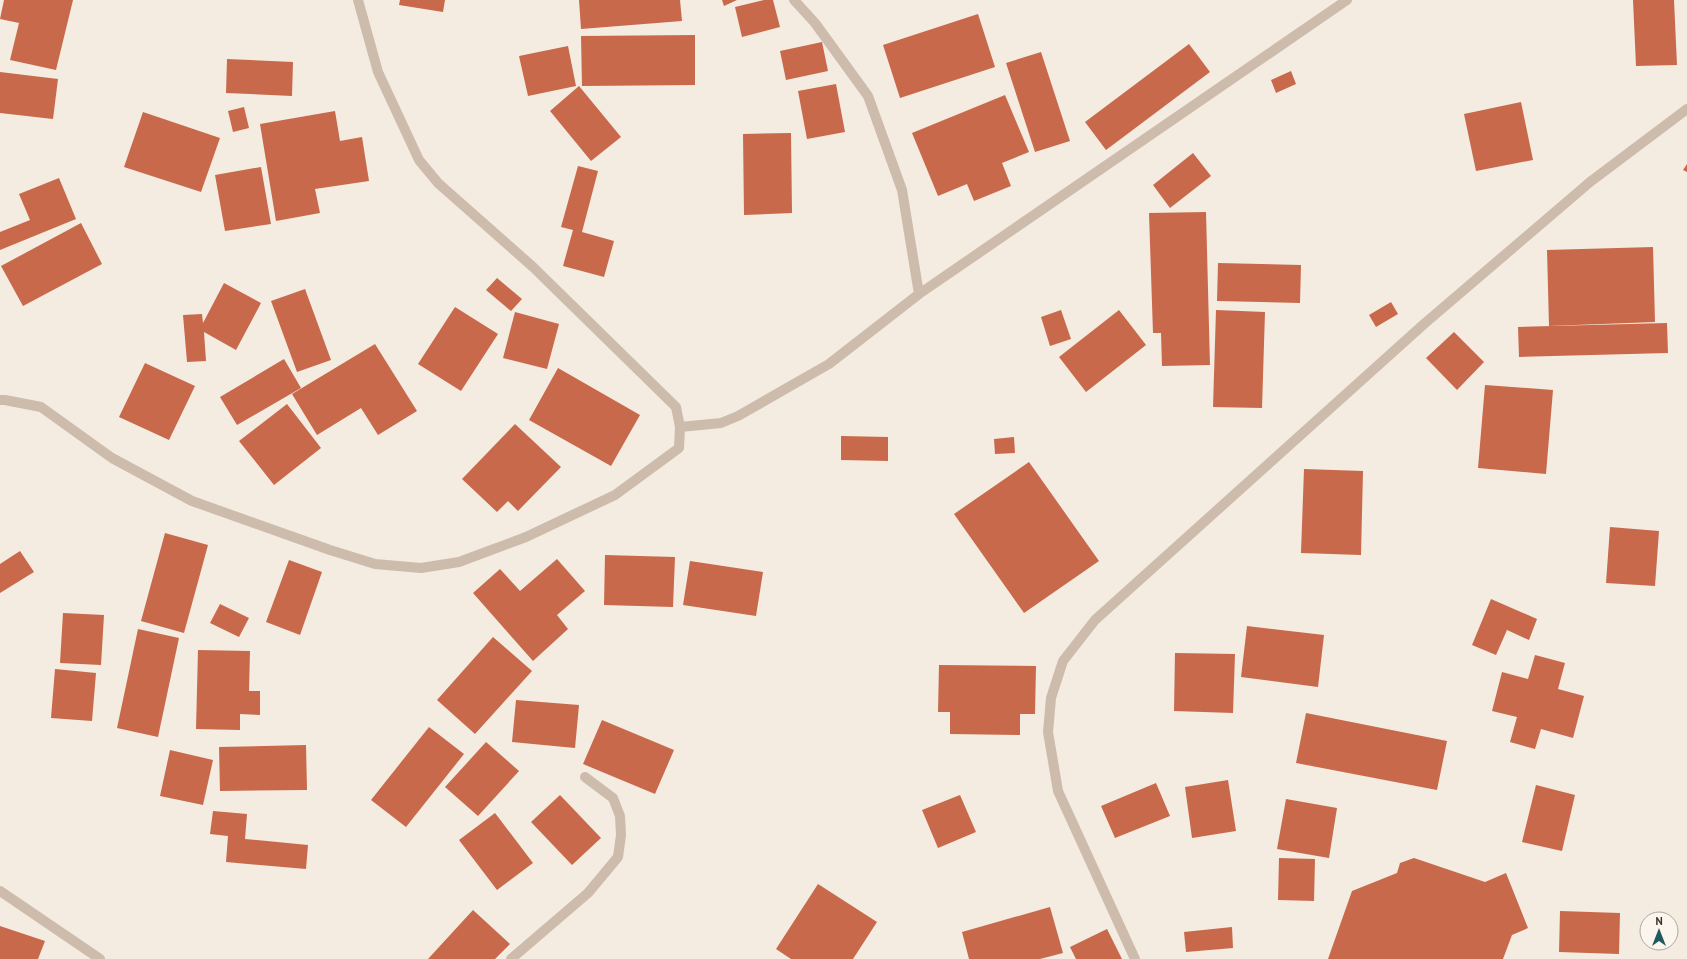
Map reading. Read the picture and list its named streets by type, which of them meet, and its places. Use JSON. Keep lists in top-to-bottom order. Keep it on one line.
{"north":"top"}
